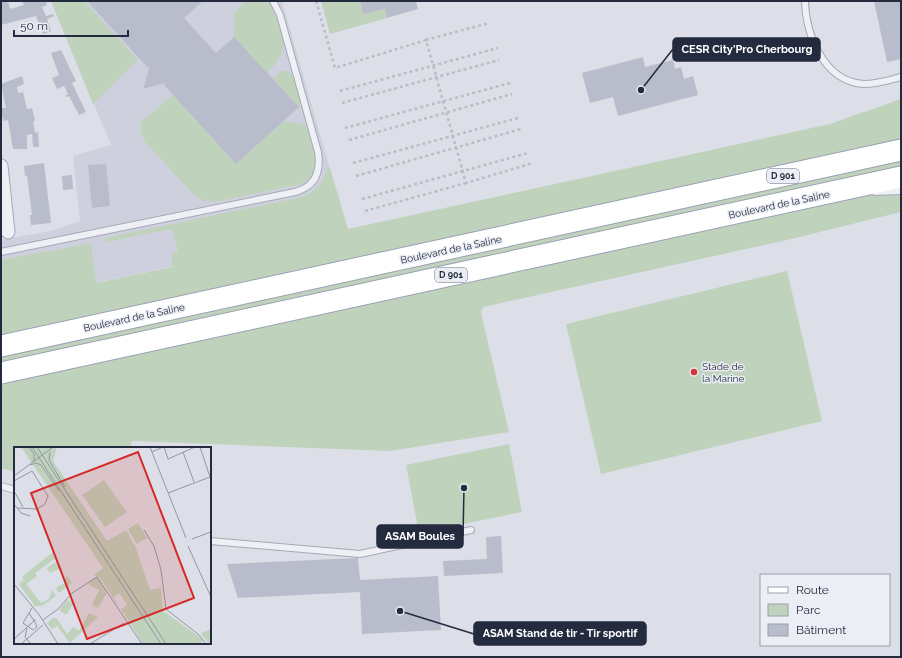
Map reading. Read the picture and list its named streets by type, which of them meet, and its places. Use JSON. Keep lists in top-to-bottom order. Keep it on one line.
{"streets":{"main road":["D 901","Boulevard de la Saline"]},"places":["CESR City'Pro Cherbourg","Stade de la Marine","ASAM Boules","ASAM Stand de tir - Tir sportif"],"legend":["Route","Parc","Bâtiment"],"scale_bar":"50 m"}
